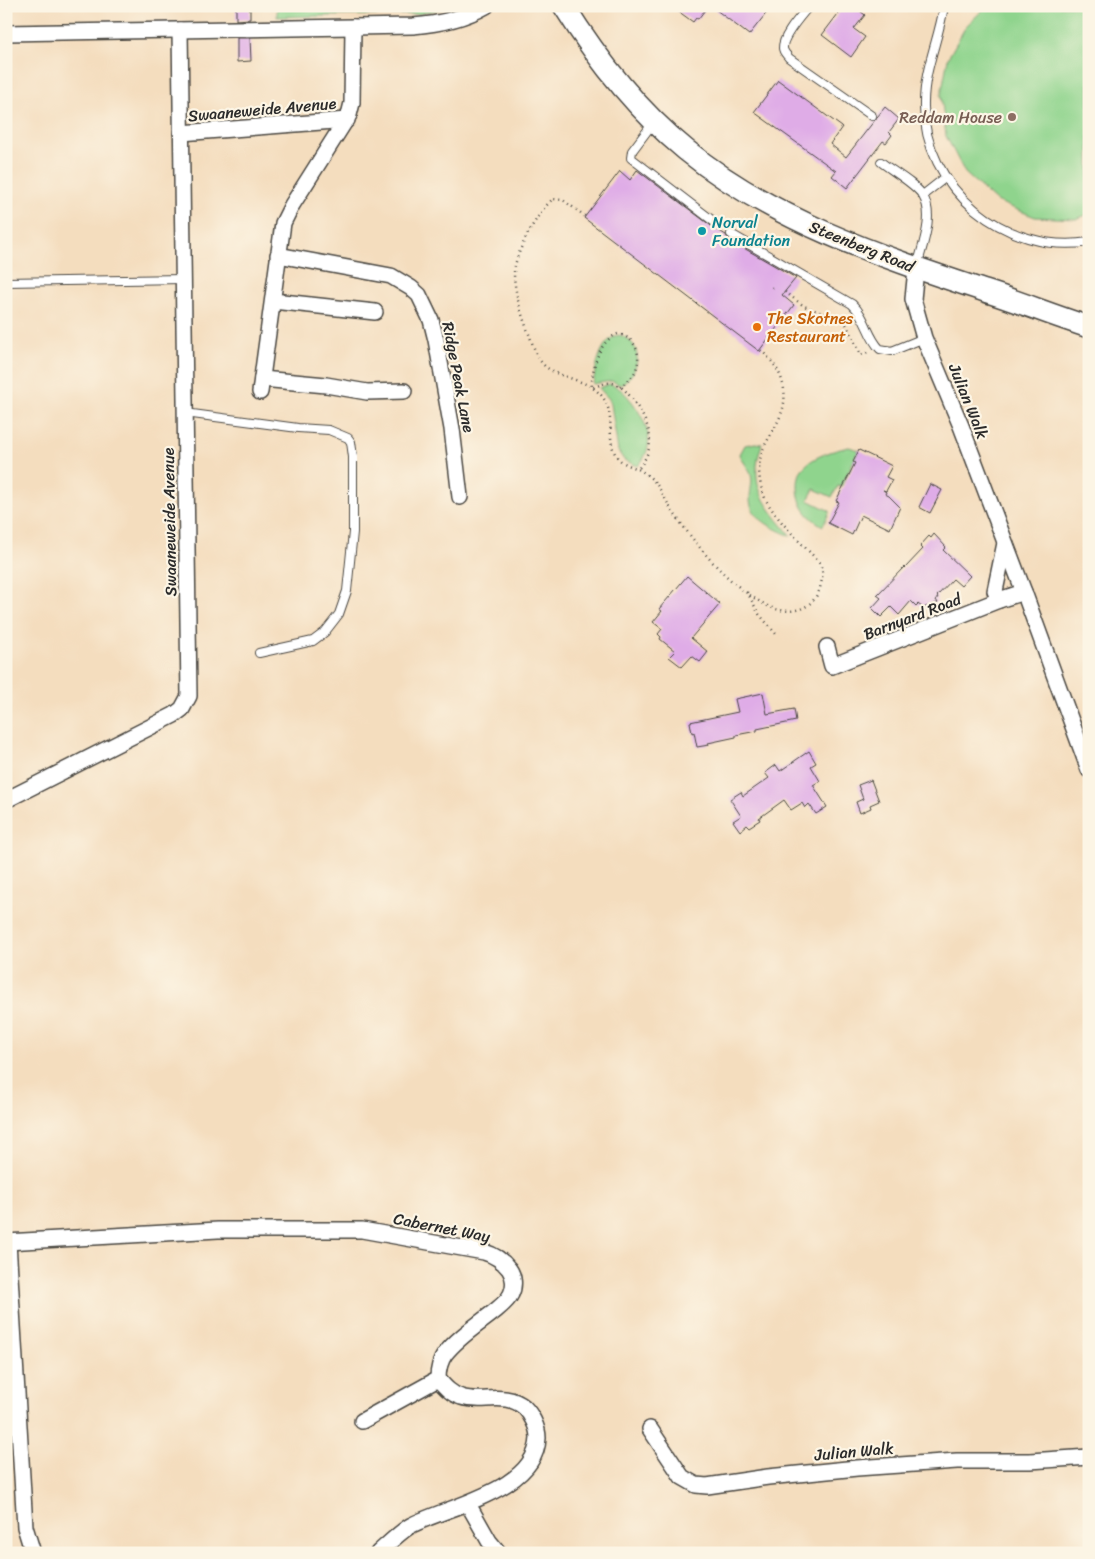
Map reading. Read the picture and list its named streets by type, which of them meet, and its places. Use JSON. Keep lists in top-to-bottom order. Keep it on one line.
{"streets":{"main road":["Steenberg Road"],"street":["Swaaneweide Avenue","Ridge Peak Lane","Julian Walk","Barnyard Road","Cabernet Way"]},"crossings":[["Steenberg Road","Julian Walk"],["Julian Walk","Barnyard Road"]],"places":["Reddam House","Norval Foundation","The Skotnes Restaurant"]}
